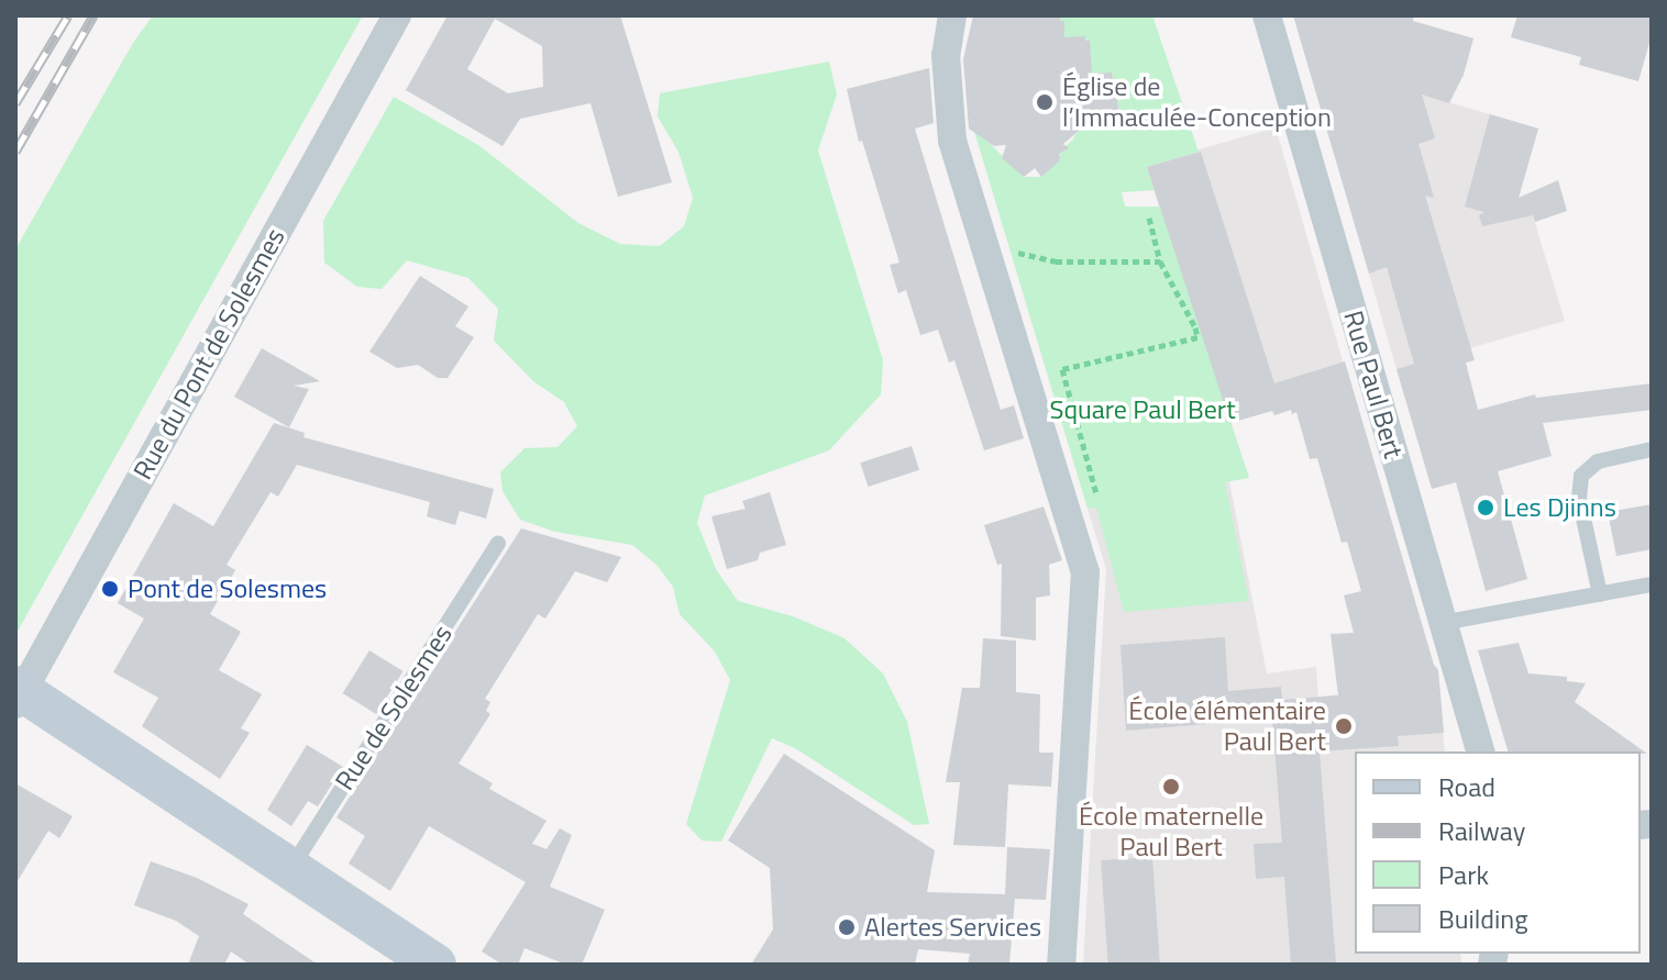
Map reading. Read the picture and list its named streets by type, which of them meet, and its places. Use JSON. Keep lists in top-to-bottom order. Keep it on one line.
{"streets":{"street":["Rue du Pont de Solesmes","Rue Paul Bert"],"lane":["Rue de Solesmes"]},"parks":["Square Paul Bert"],"places":["Église de l’Immaculée-Conception","Les Djinns","Pont de Solesmes","École élémentaire Paul Bert","École maternelle Paul Bert","Alertes Services"],"legend":["Road","Railway","Park","Building"]}
